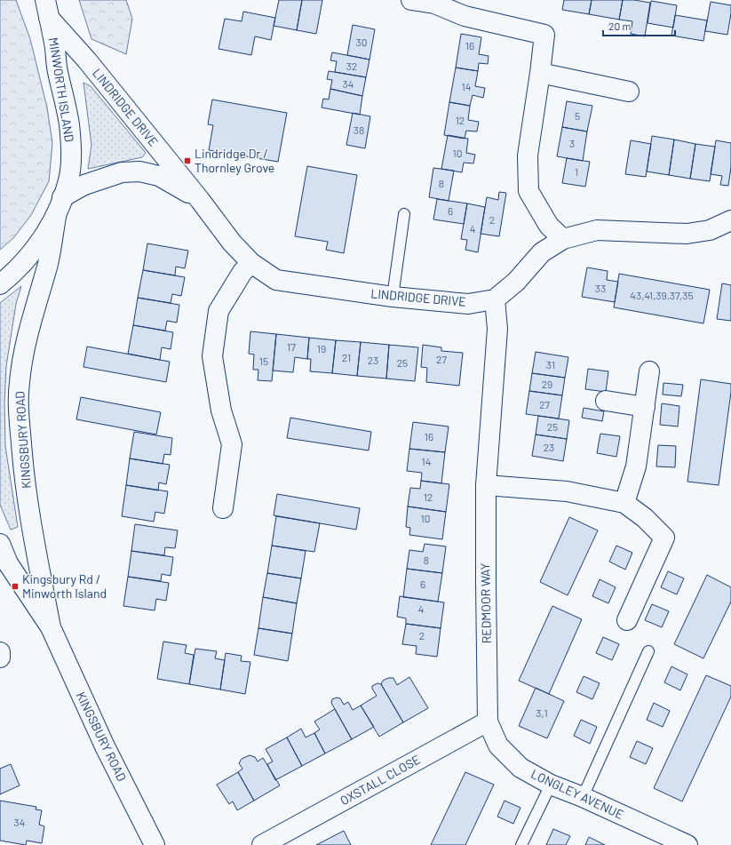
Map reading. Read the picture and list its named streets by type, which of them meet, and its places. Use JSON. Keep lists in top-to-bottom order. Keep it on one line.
{"streets":{"main road":["MINWORTH ISLAND","LINDRIDGE DRIVE","KINGSBURY ROAD","REDMOOR WAY","OXSTALL CLOSE","LONGLEY AVENUE"]},"crossings":[["MINWORTH ISLAND","LINDRIDGE DRIVE"],["MINWORTH ISLAND","KINGSBURY ROAD"],["LINDRIDGE DRIVE","KINGSBURY ROAD"],["LINDRIDGE DRIVE","REDMOOR WAY"],["REDMOOR WAY","OXSTALL CLOSE"],["REDMOOR WAY","LONGLEY AVENUE"],["OXSTALL CLOSE","LONGLEY AVENUE"]],"places":{"transit":["Lindridge Dr / Thornley Grove","Kingsbury Rd / Minworth Island"]},"house_numbers":["30","16","32","34","14","5","12","38","3","10","1","8","6","2","4","33","43,41,39,37,35","17","19","21","27","23","15","25","31","29","27","25","16","23","14","12","10","8","6","4","2","3,1","34"],"scale_bar":"20 m"}
